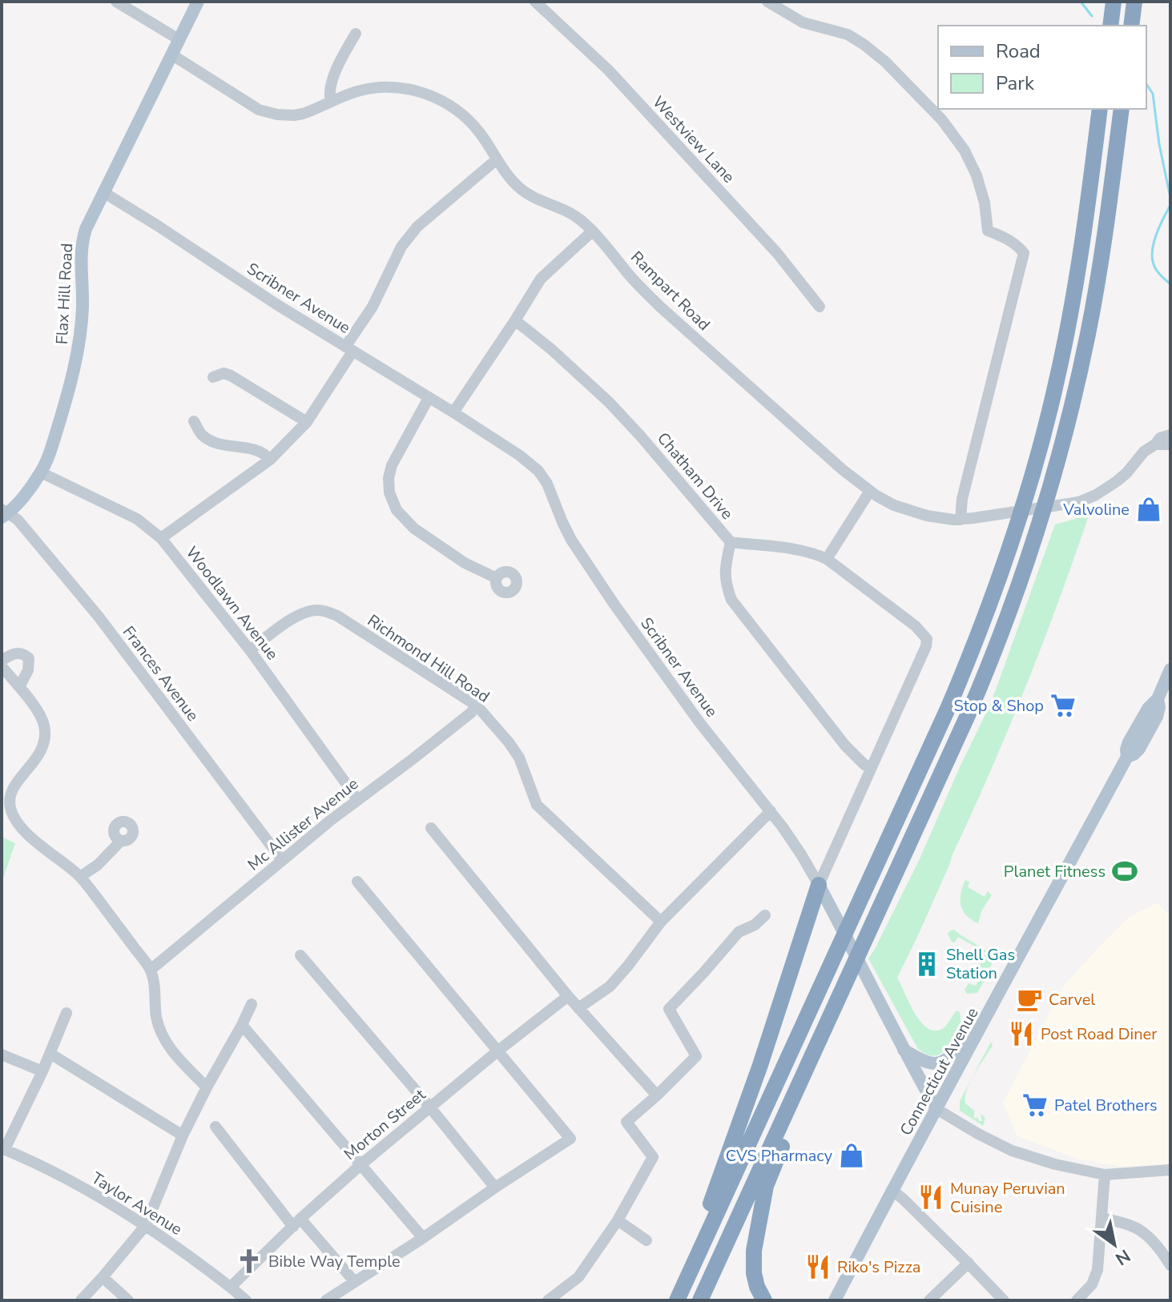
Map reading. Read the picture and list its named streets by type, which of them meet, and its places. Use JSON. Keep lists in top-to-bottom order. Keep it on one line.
{"streets":{"main road":["Flax Hill Road","Scribner Avenue","Connecticut Avenue"],"street":["Westview Lane","Rampart Road","Chatham Drive","Woodlawn Avenue","Richmond Hill Road","Frances Avenue","Mc Allister Avenue","Morton Street","Taylor Avenue"]},"crossings":[["Rampart Road","Flax Hill Road"],["Flax Hill Road","Scribner Avenue"],["Flax Hill Road","Woodlawn Avenue"],["Flax Hill Road","Frances Avenue"],["Scribner Avenue","Connecticut Avenue"],["Woodlawn Avenue","Richmond Hill Road"],["Woodlawn Avenue","Mc Allister Avenue"],["Richmond Hill Road","Mc Allister Avenue"],["Frances Avenue","Mc Allister Avenue"],["Morton Street","Taylor Avenue"]],"places":{"shop":["Valvoline","CVS Pharmacy"],"supermarket":["Stop & Shop","Patel Brothers"],"sports":["Planet Fitness"],"building":["Shell Gas Station"],"cafe":["Carvel"],"restaurant":["Post Road Diner","Munay Peruvian Cuisine","Riko's Pizza"],"church":["Bible Way Temple"]},"legend":["Road","Park"],"north":"bottom right"}
